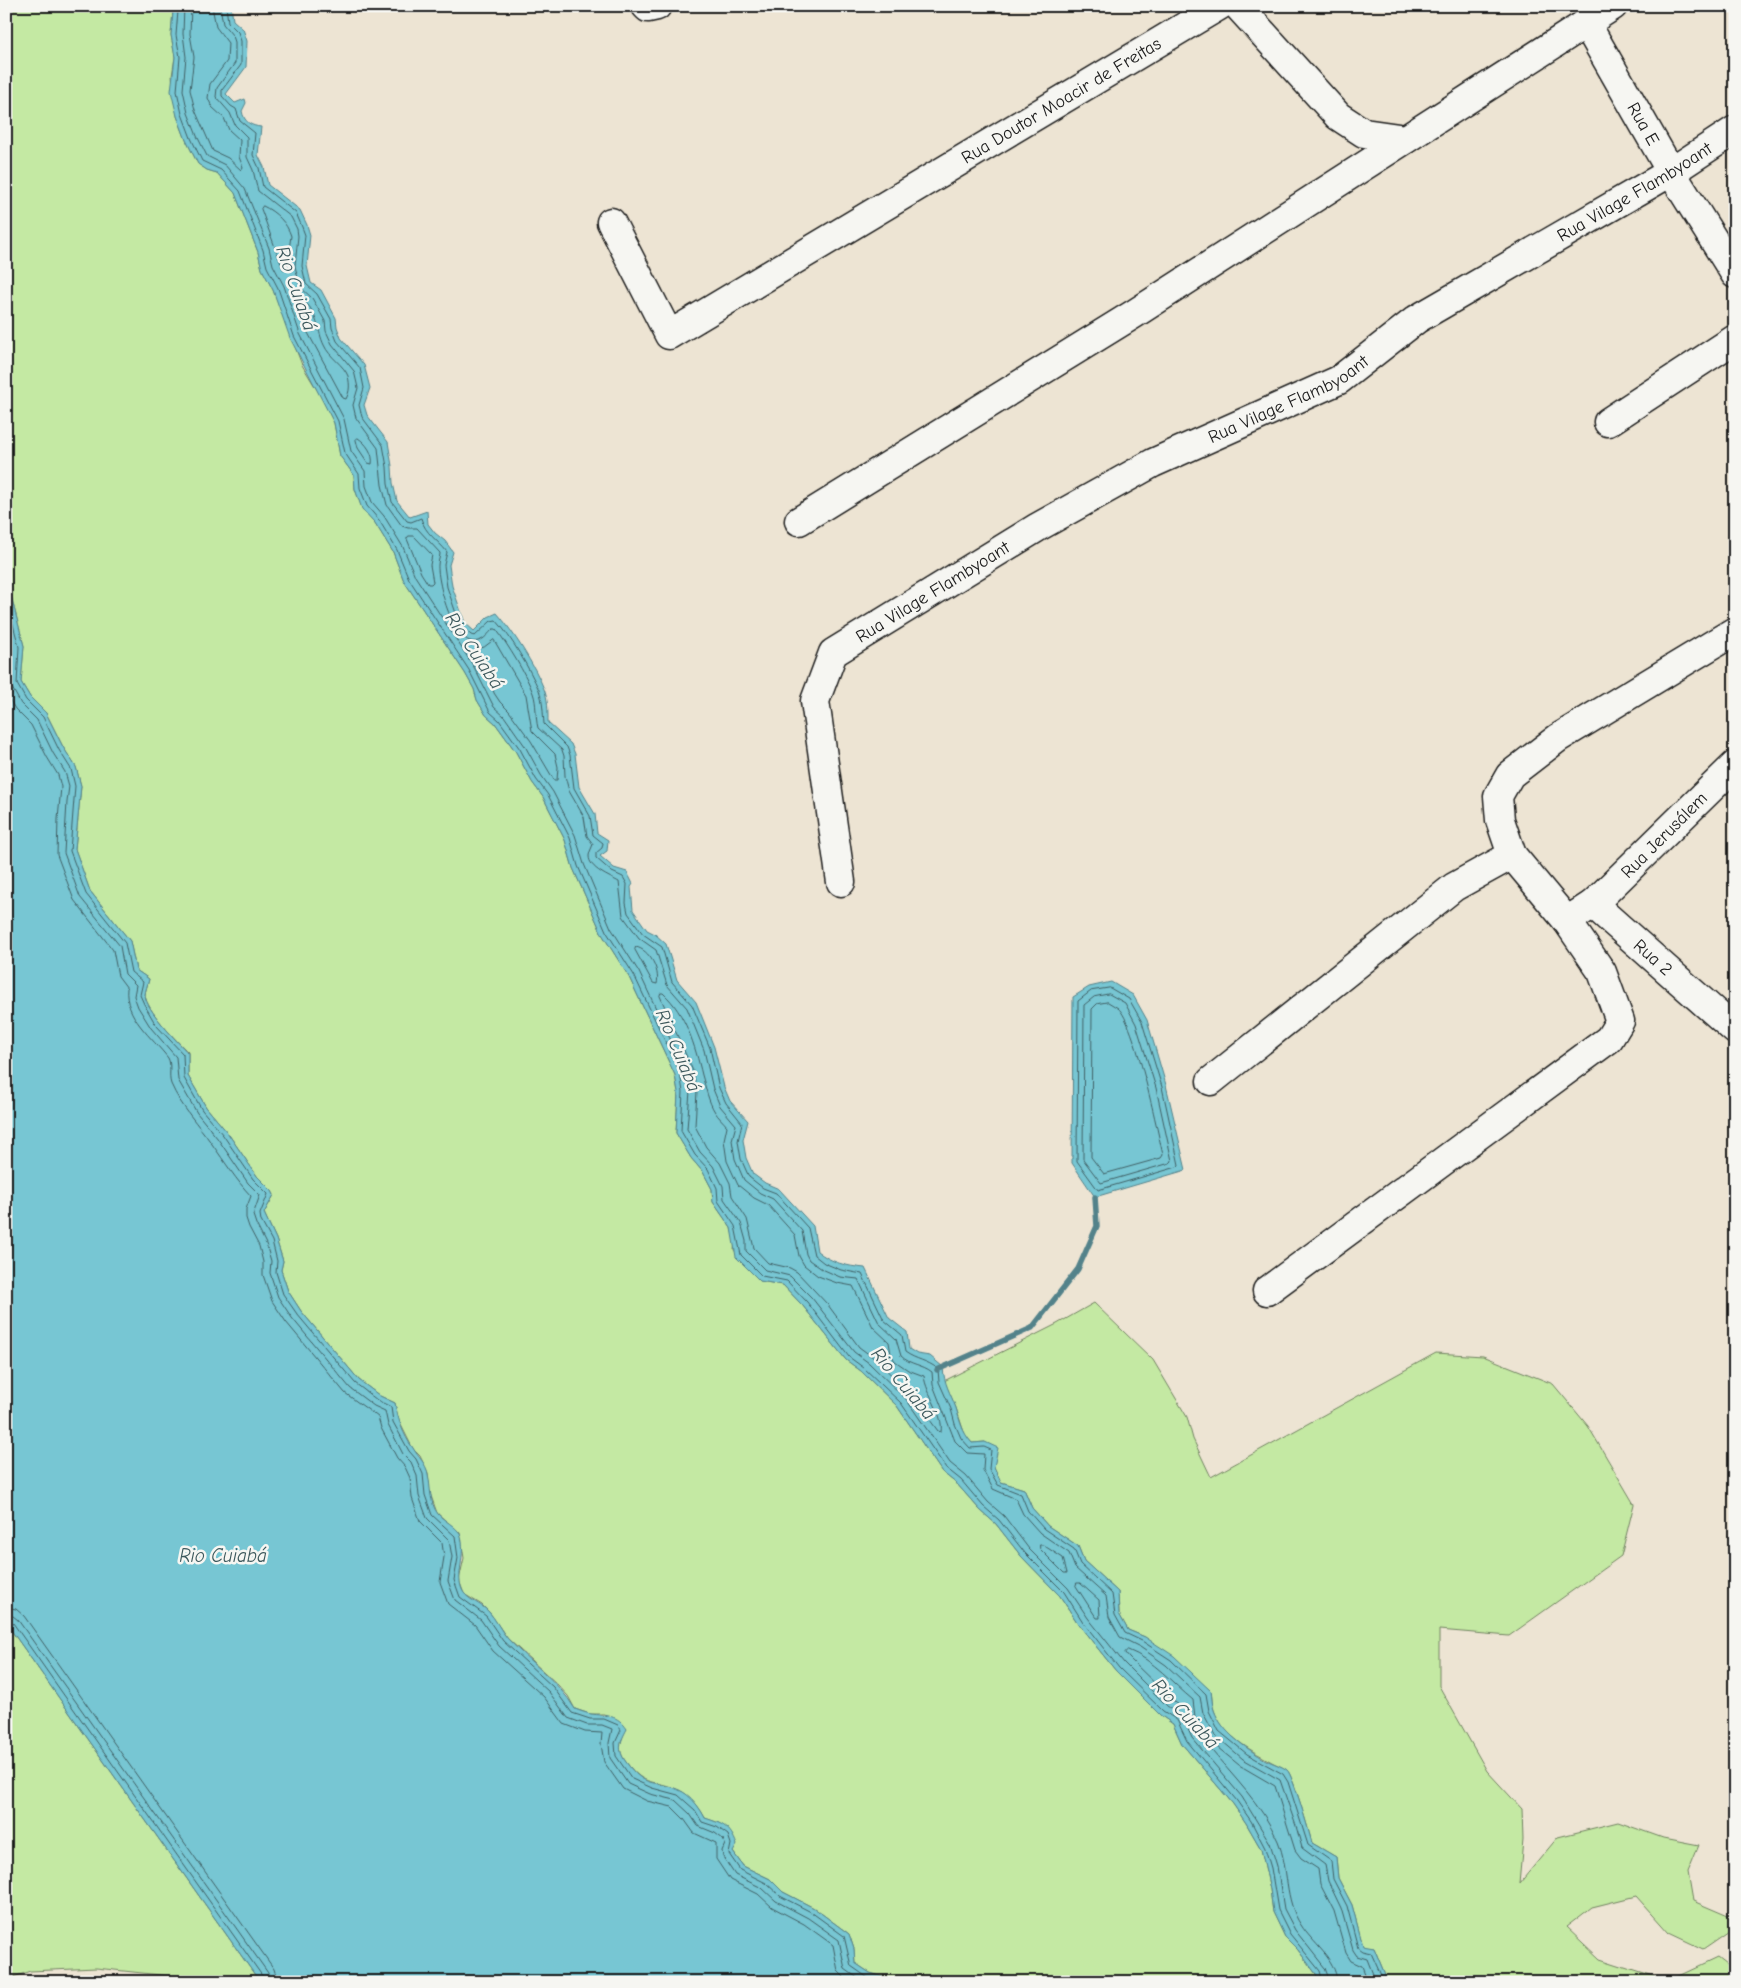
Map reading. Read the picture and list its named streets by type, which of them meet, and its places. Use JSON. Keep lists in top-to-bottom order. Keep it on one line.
{"streets":{"street":["Rua Doutor Moacir de Freitas","Rua E","Rua Vilage Flambyoant","Rua Jerusálem","Rua 2"]},"crossings":[["Rua E","Rua Vilage Flambyoant"],["Rua Jerusálem","Rua 2"]],"water":["Rio Cuiabá"]}
